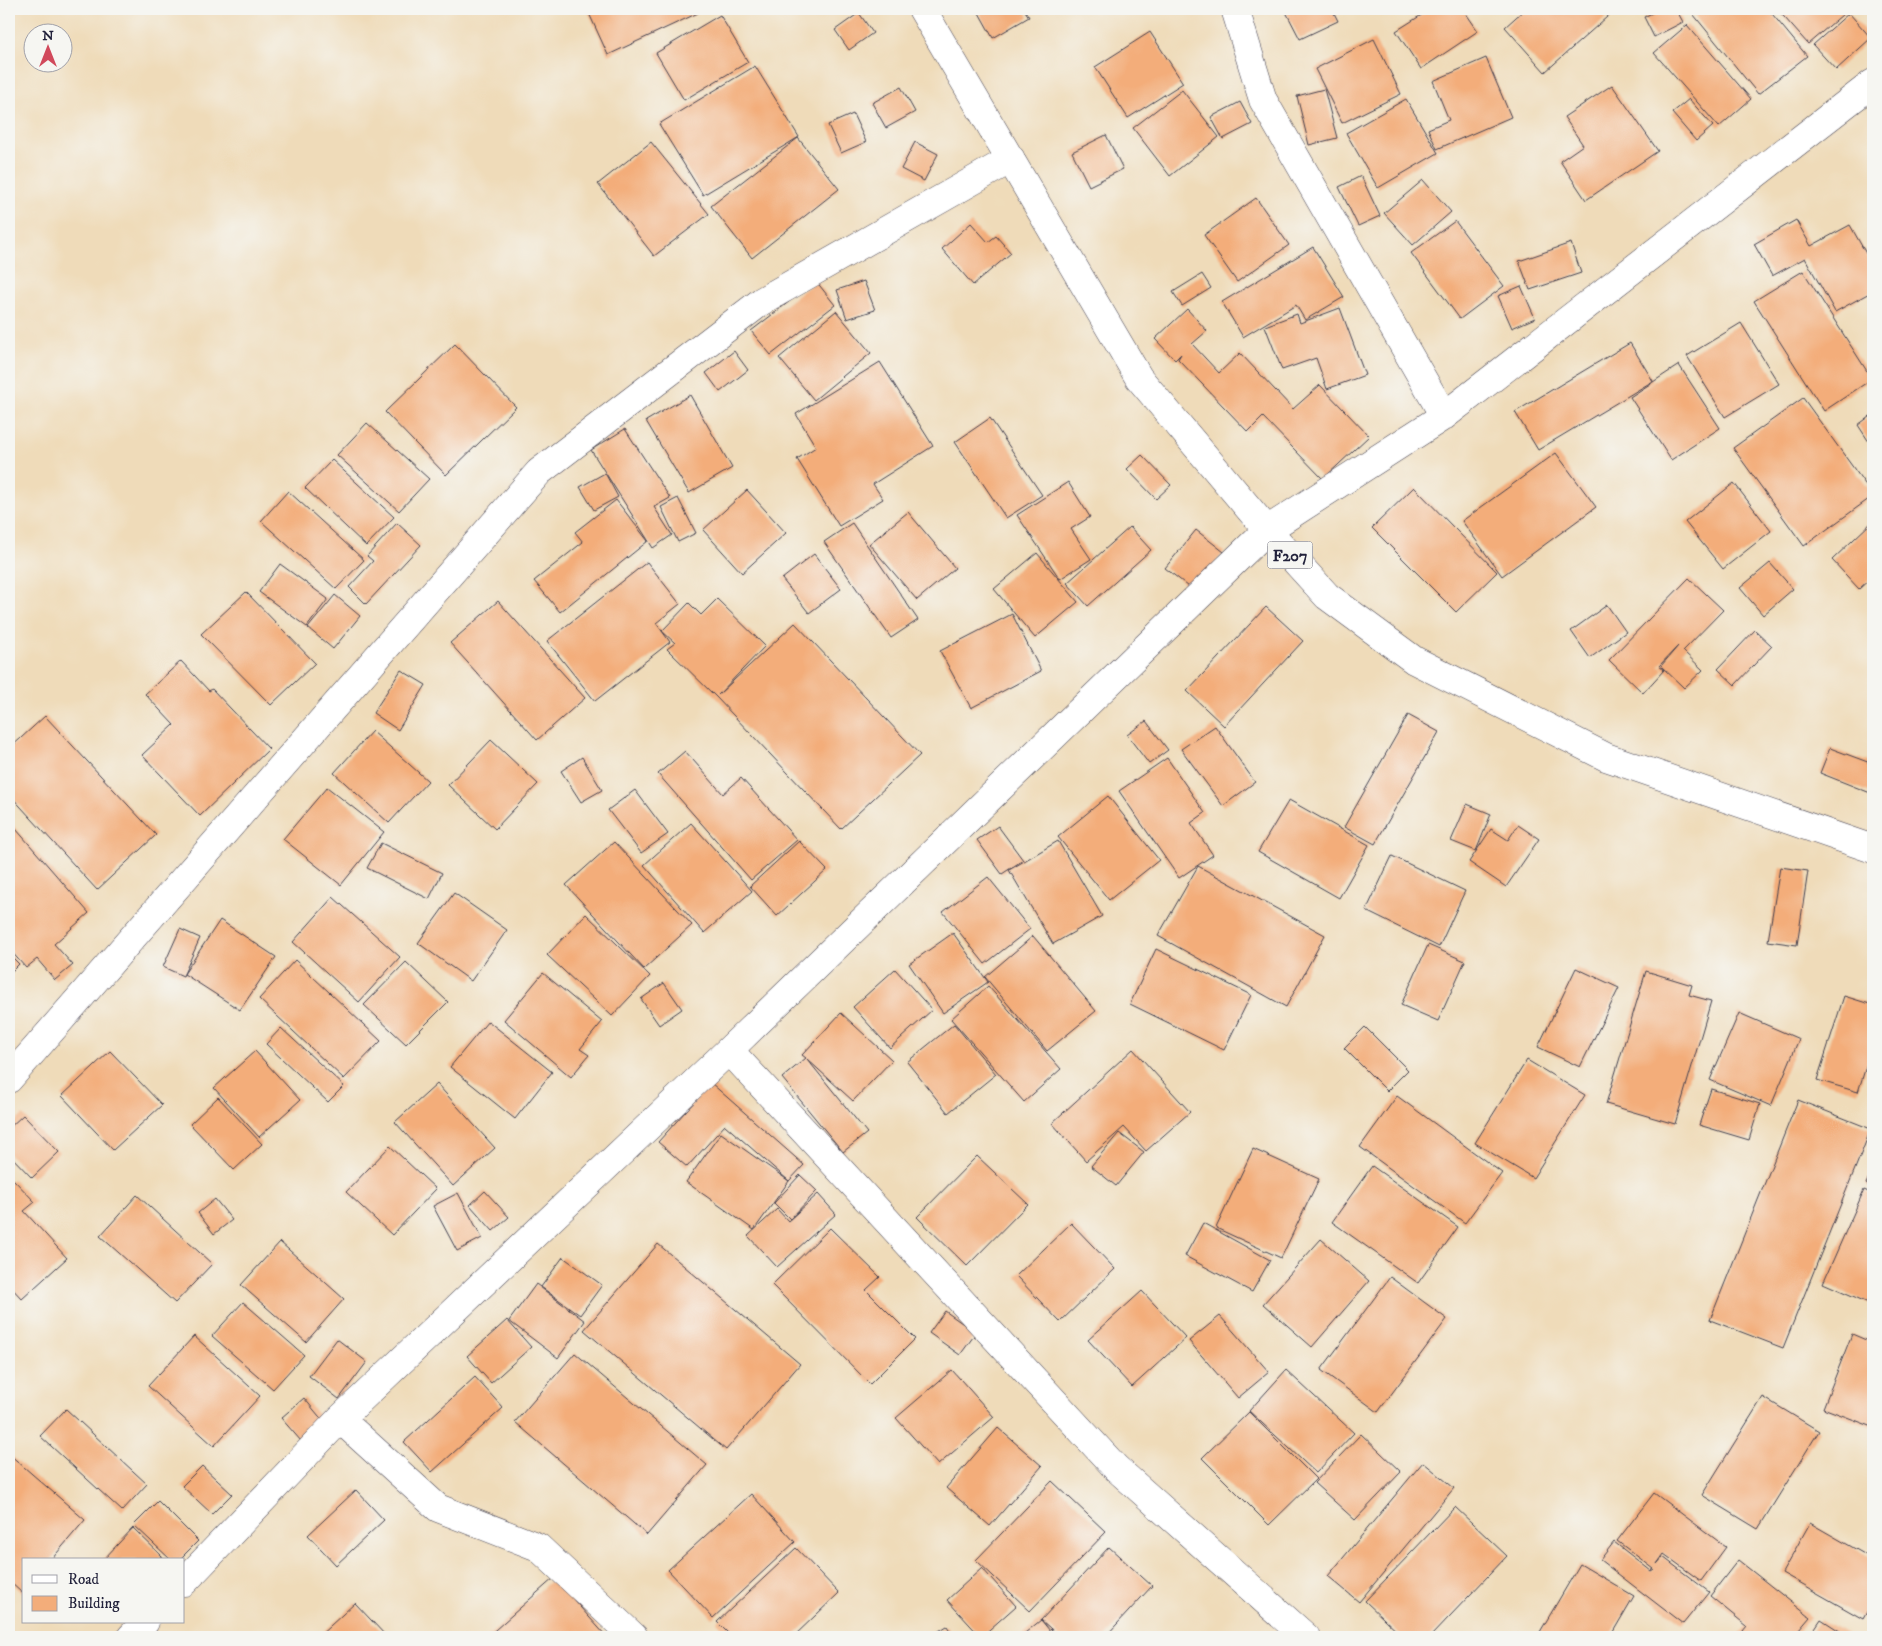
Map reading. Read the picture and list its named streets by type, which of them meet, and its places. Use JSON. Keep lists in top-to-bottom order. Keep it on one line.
{"streets":{"street":["F207"]},"legend":["Road","Building"],"north":"top"}
